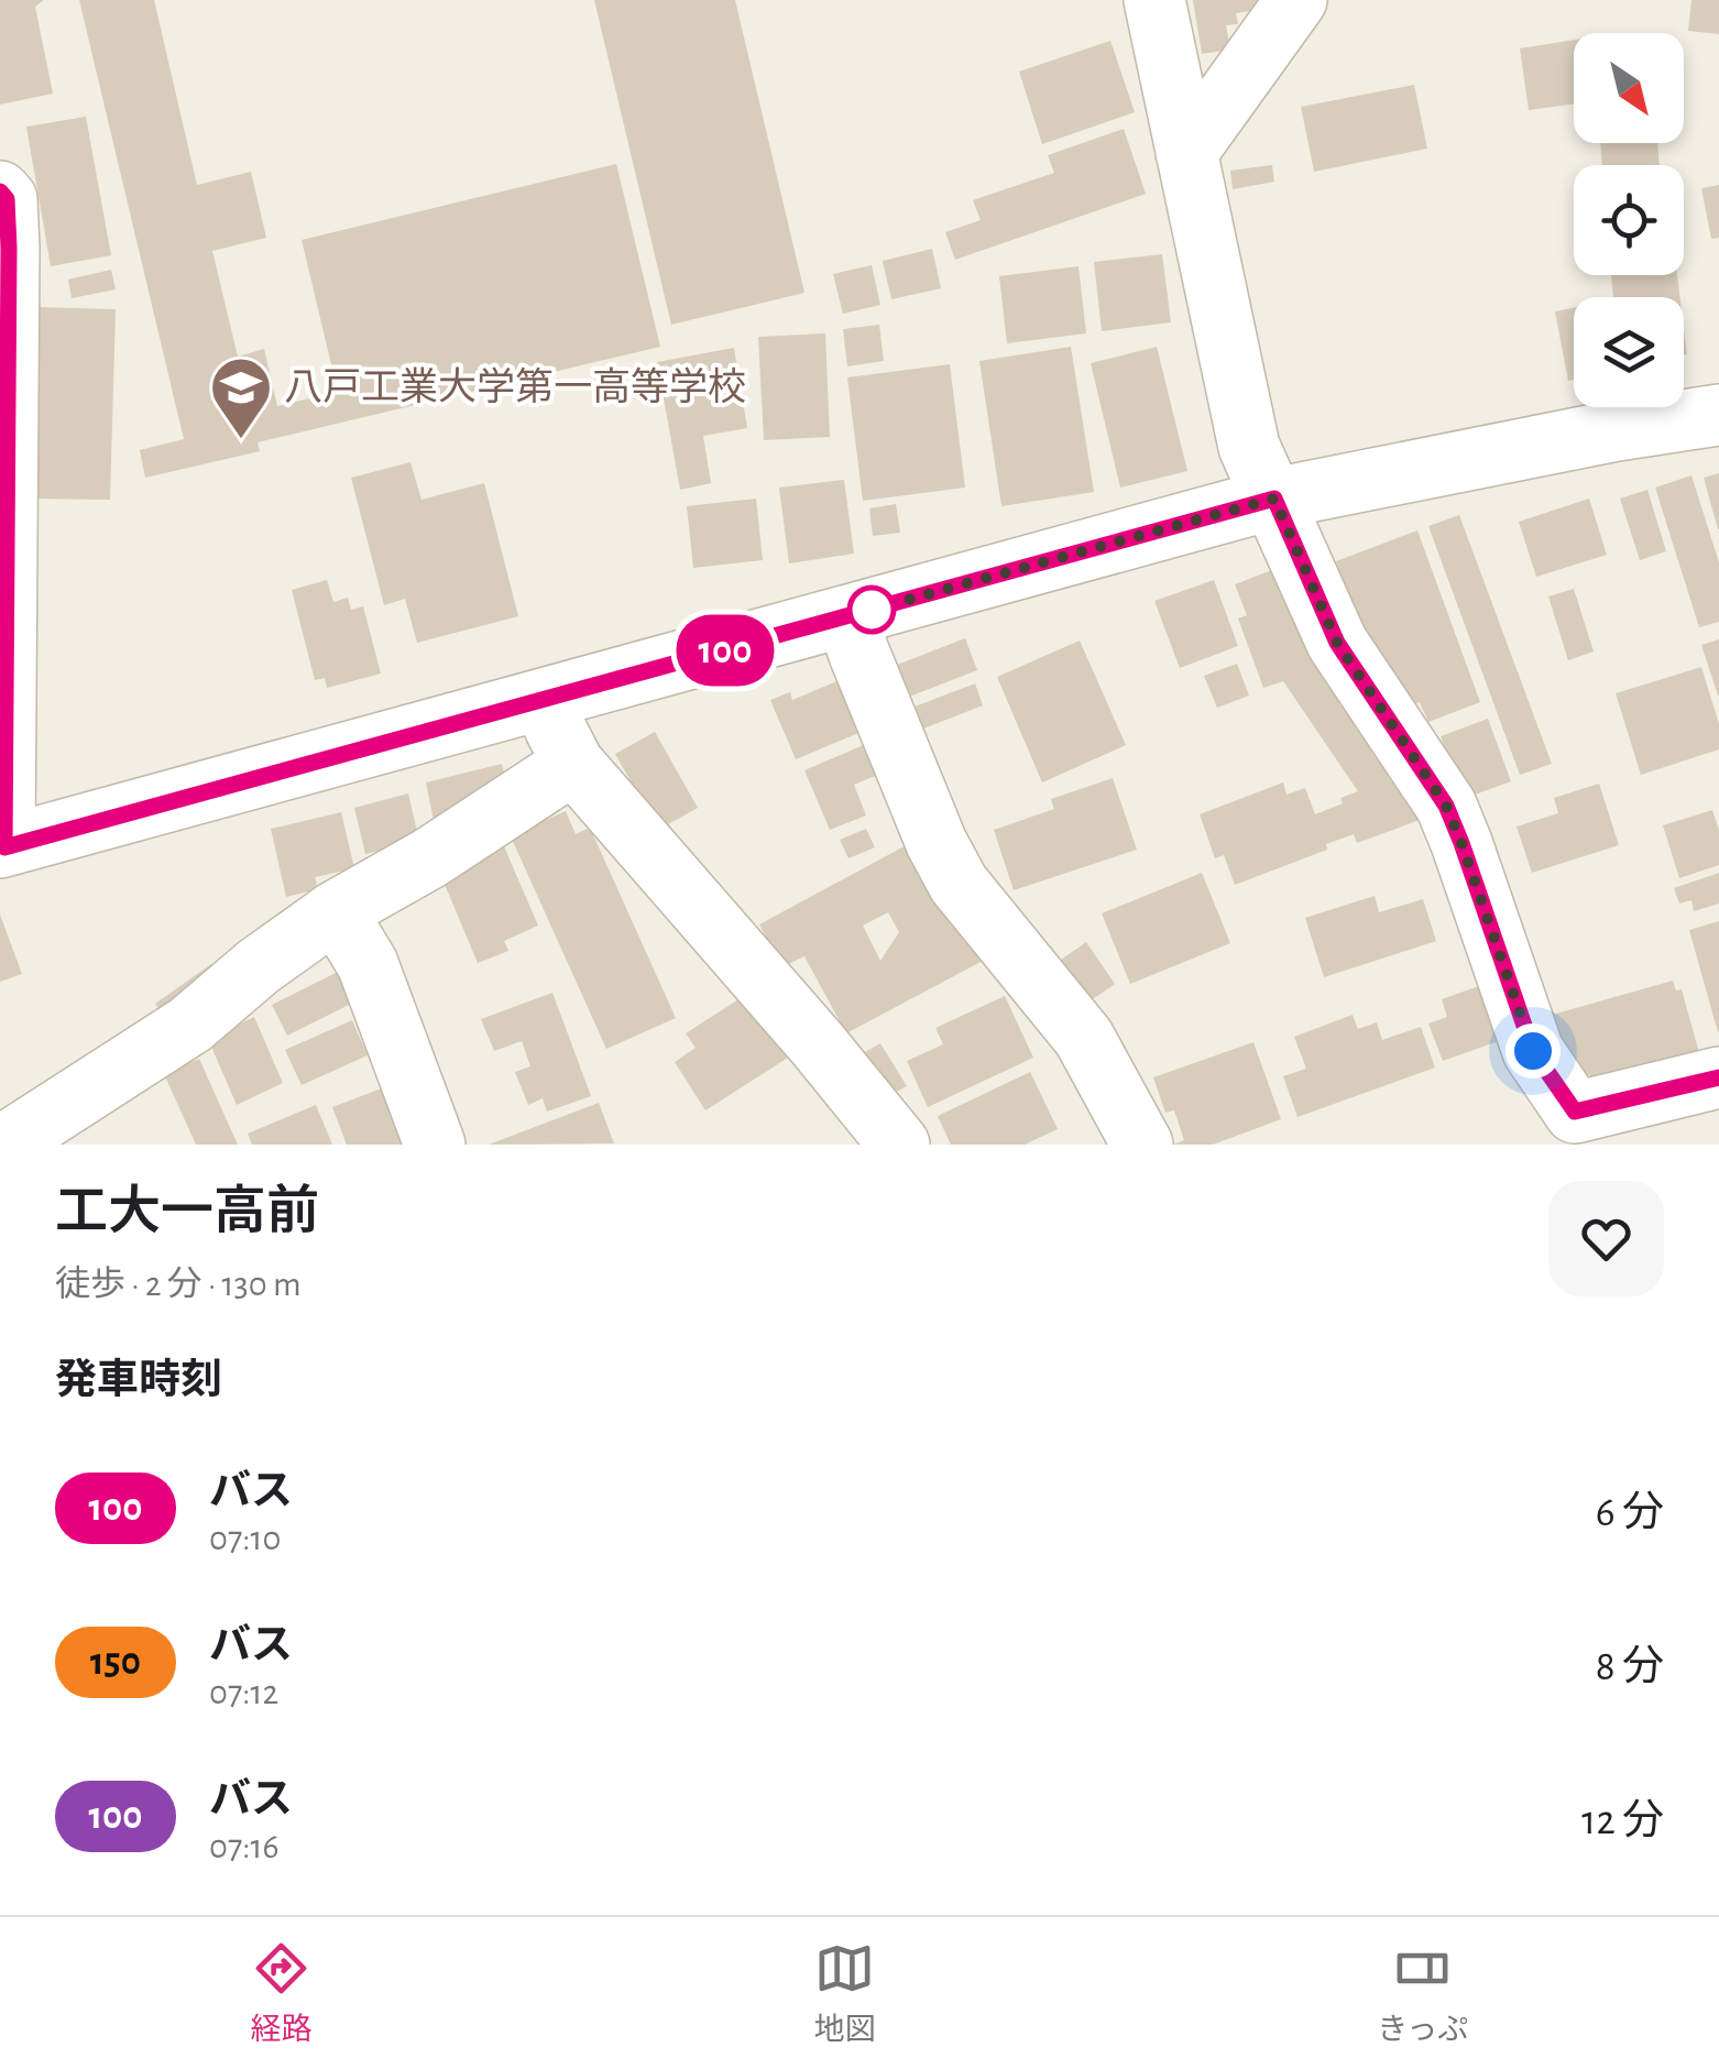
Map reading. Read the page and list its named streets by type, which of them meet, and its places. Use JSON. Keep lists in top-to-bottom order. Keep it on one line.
{"places":{"school or university":["八戸工業大学第一高等学校"]},"lines":["bus line 100"],"north":"bottom right","page":{"on_map":"100","heading":[["工大一高前","徒歩 · 2 分 · 130 m"],"発車時刻"],"list":[{"mark":"100","name":"バス","note":"07:10","value":"6 分"},{"mark":"150","name":"バス","note":"07:12","value":"8 分"},{"mark":"100","name":"バス","note":"07:16","value":"12 分"}],"tabs":["経路","地図","きっぷ"]}}
